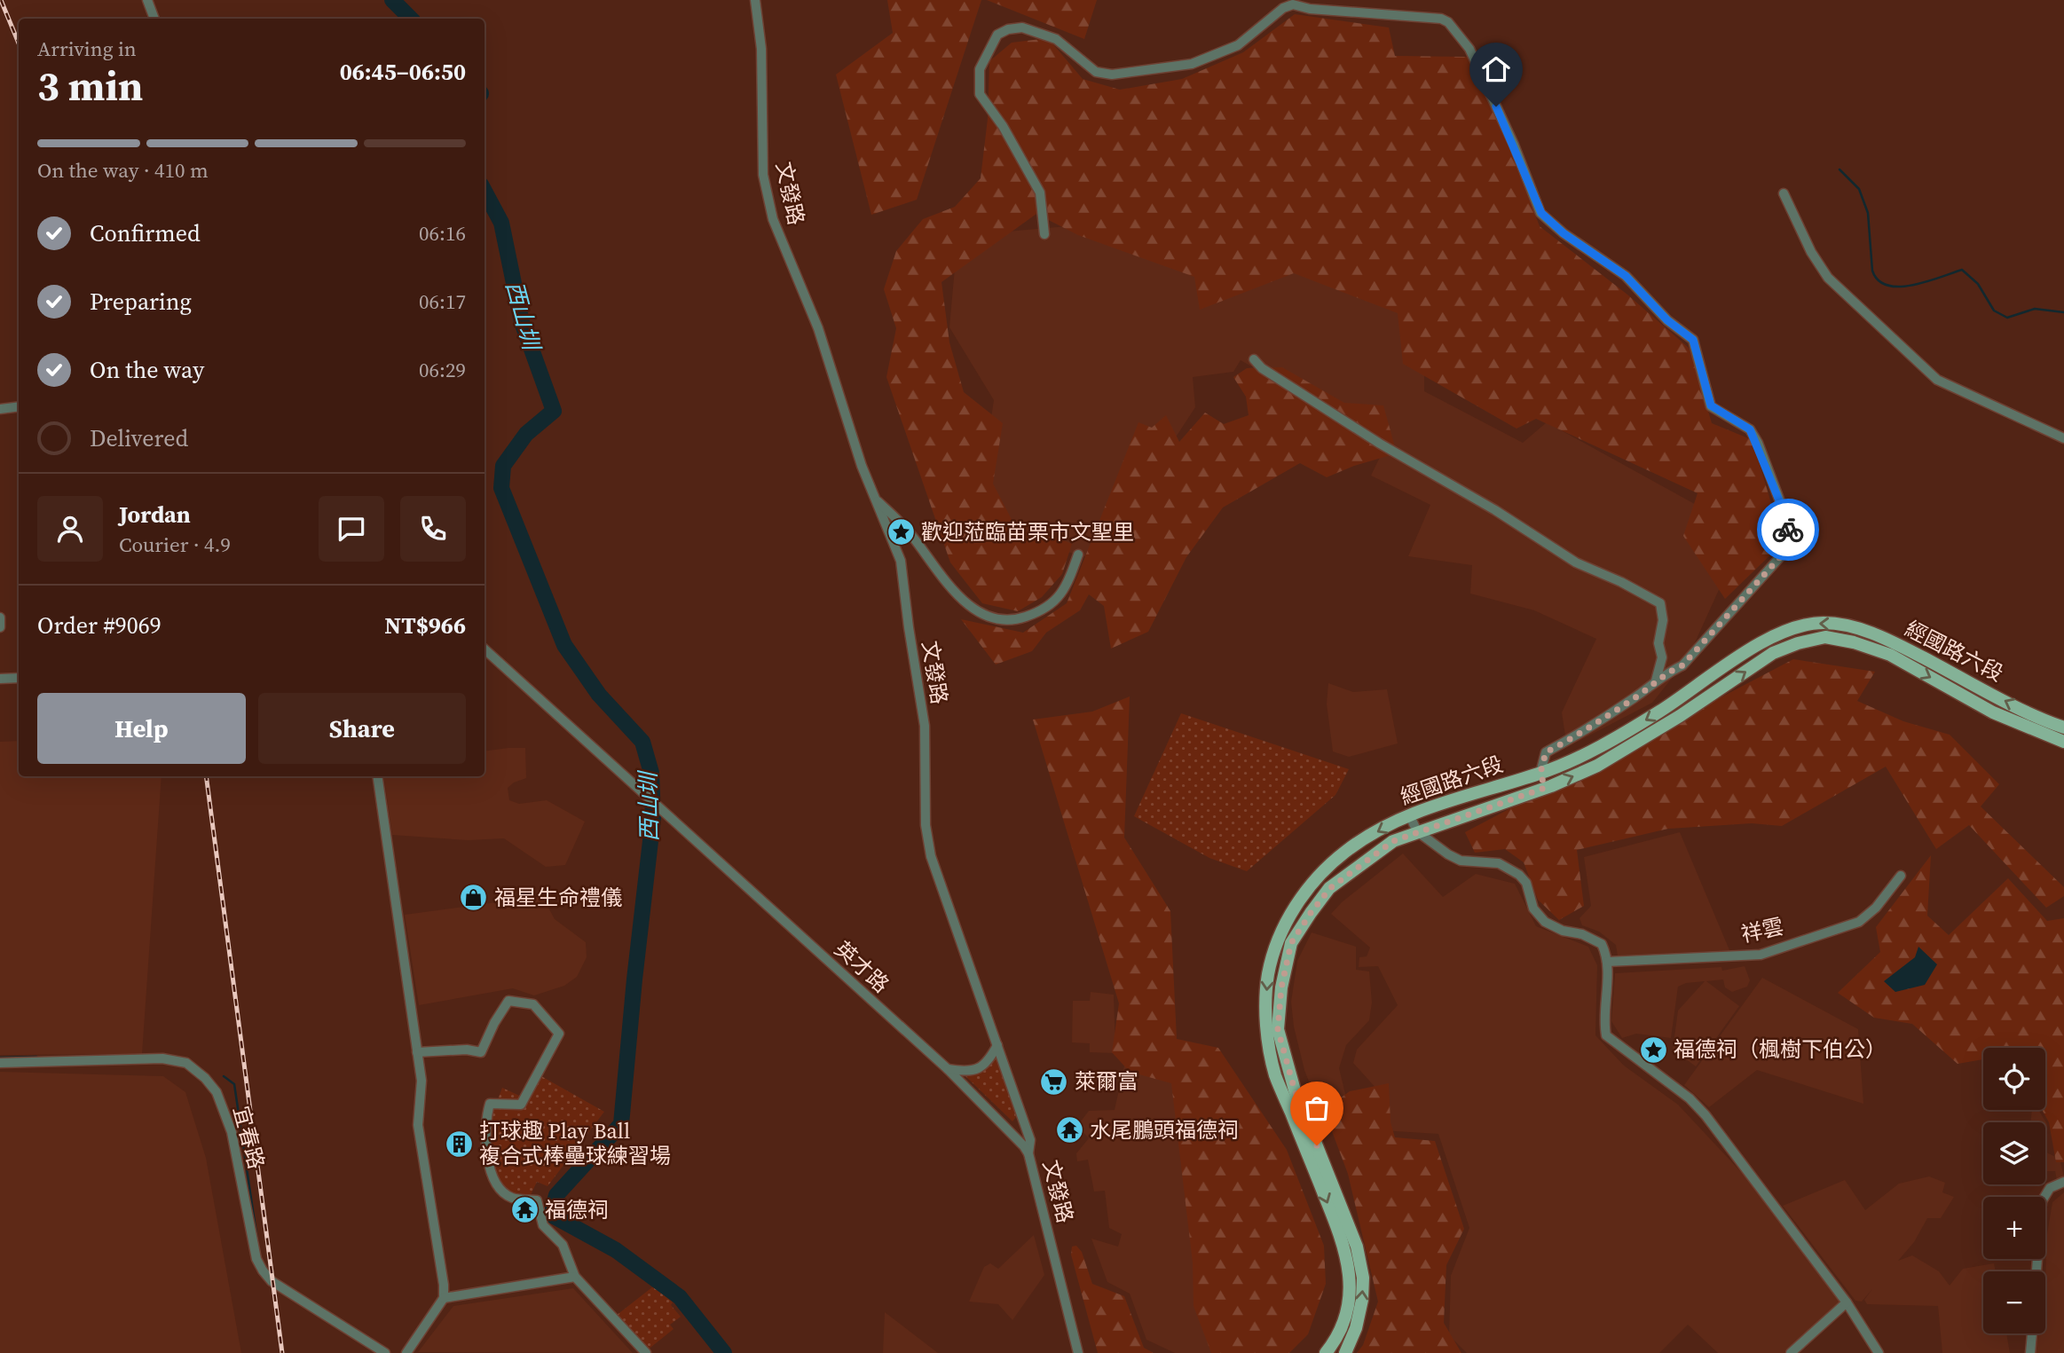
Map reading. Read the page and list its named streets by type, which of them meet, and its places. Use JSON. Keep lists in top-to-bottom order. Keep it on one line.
{"streets":{"main road":["經國路六段"],"street":["文發路","祥雲","英才路","宜春路"]},"crossings":[["文發路","英才路"]],"water":["西山圳"],"places":{"place":["歡迎蒞臨苗栗市文聖里","福德祠（楓樹下伯公）"],"shop":["福星生命禮儀"],"supermarket":["萊爾富"],"temple":["水尾鵬頭福德祠","福德祠"],"building":["打球趣 Play Ball 複合式棒壘球練習場"]},"page":{"heading":["3 min","Arriving in","06:45–06:50"],"panel":["Jordan","Courier · 4.9","Order #9069","NT$966"],"bar":"On the way · 410 m","list":[["Confirmed","06:16"],["Preparing","06:17"],["On the way","06:29"],"Delivered"],"buttons":["Help","Share"],"map_buttons":["+","−"]}}
